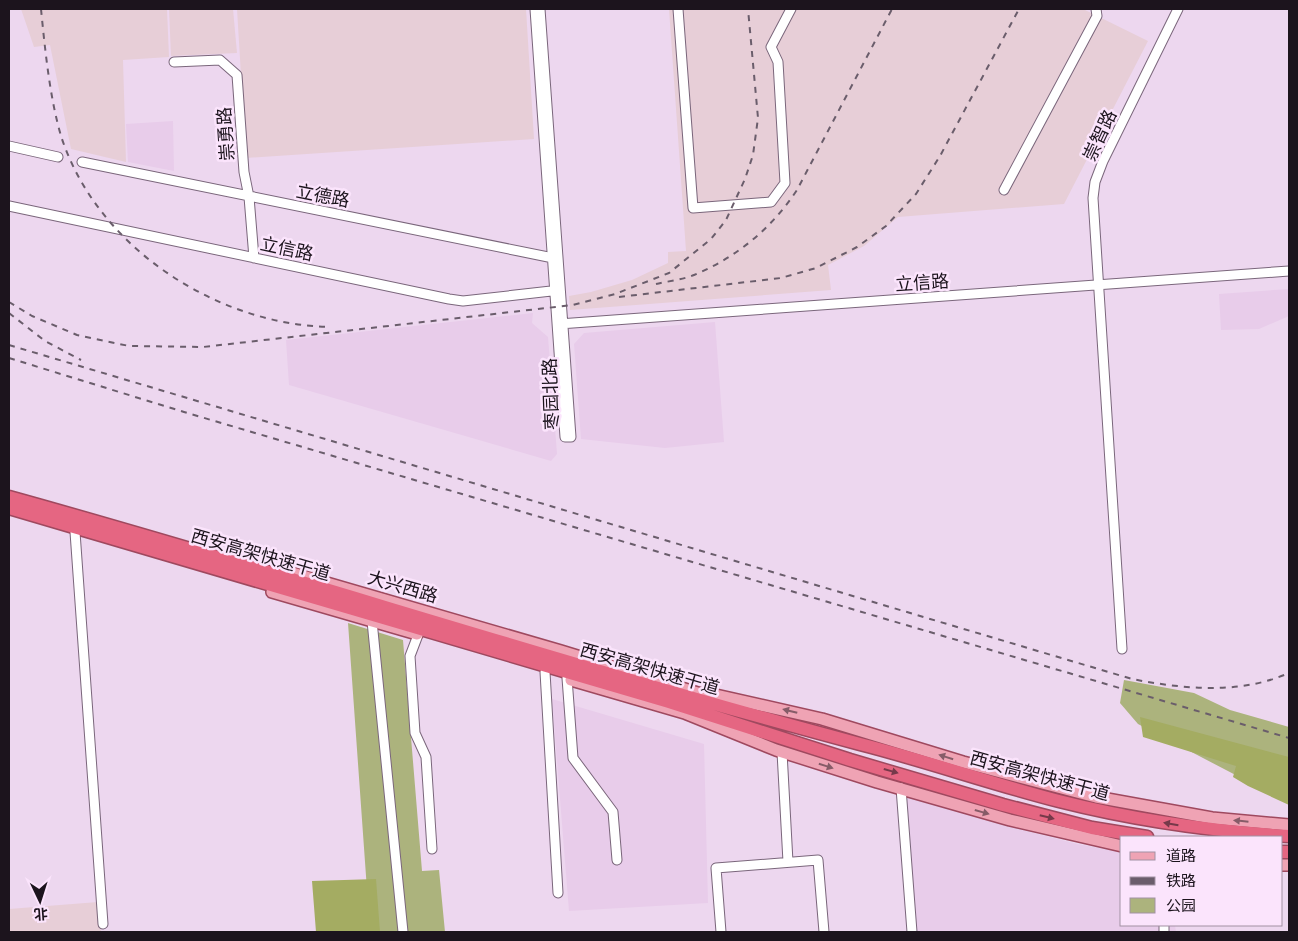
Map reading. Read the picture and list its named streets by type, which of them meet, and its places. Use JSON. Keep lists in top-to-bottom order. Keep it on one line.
{"streets":{"highway":["西安高架快速干道"],"main road":["大兴西路"],"street":["崇勇路","崇智路","立德路","立信路","枣园北路"]},"crossings":[["崇勇路","立德路"],["崇勇路","立信路"],["崇智路","立信路"],["立德路","枣园北路"],["立信路","枣园北路"],["西安高架快速干道","大兴西路"]],"legend":["道路","铁路","公园"],"north":"bottom"}
